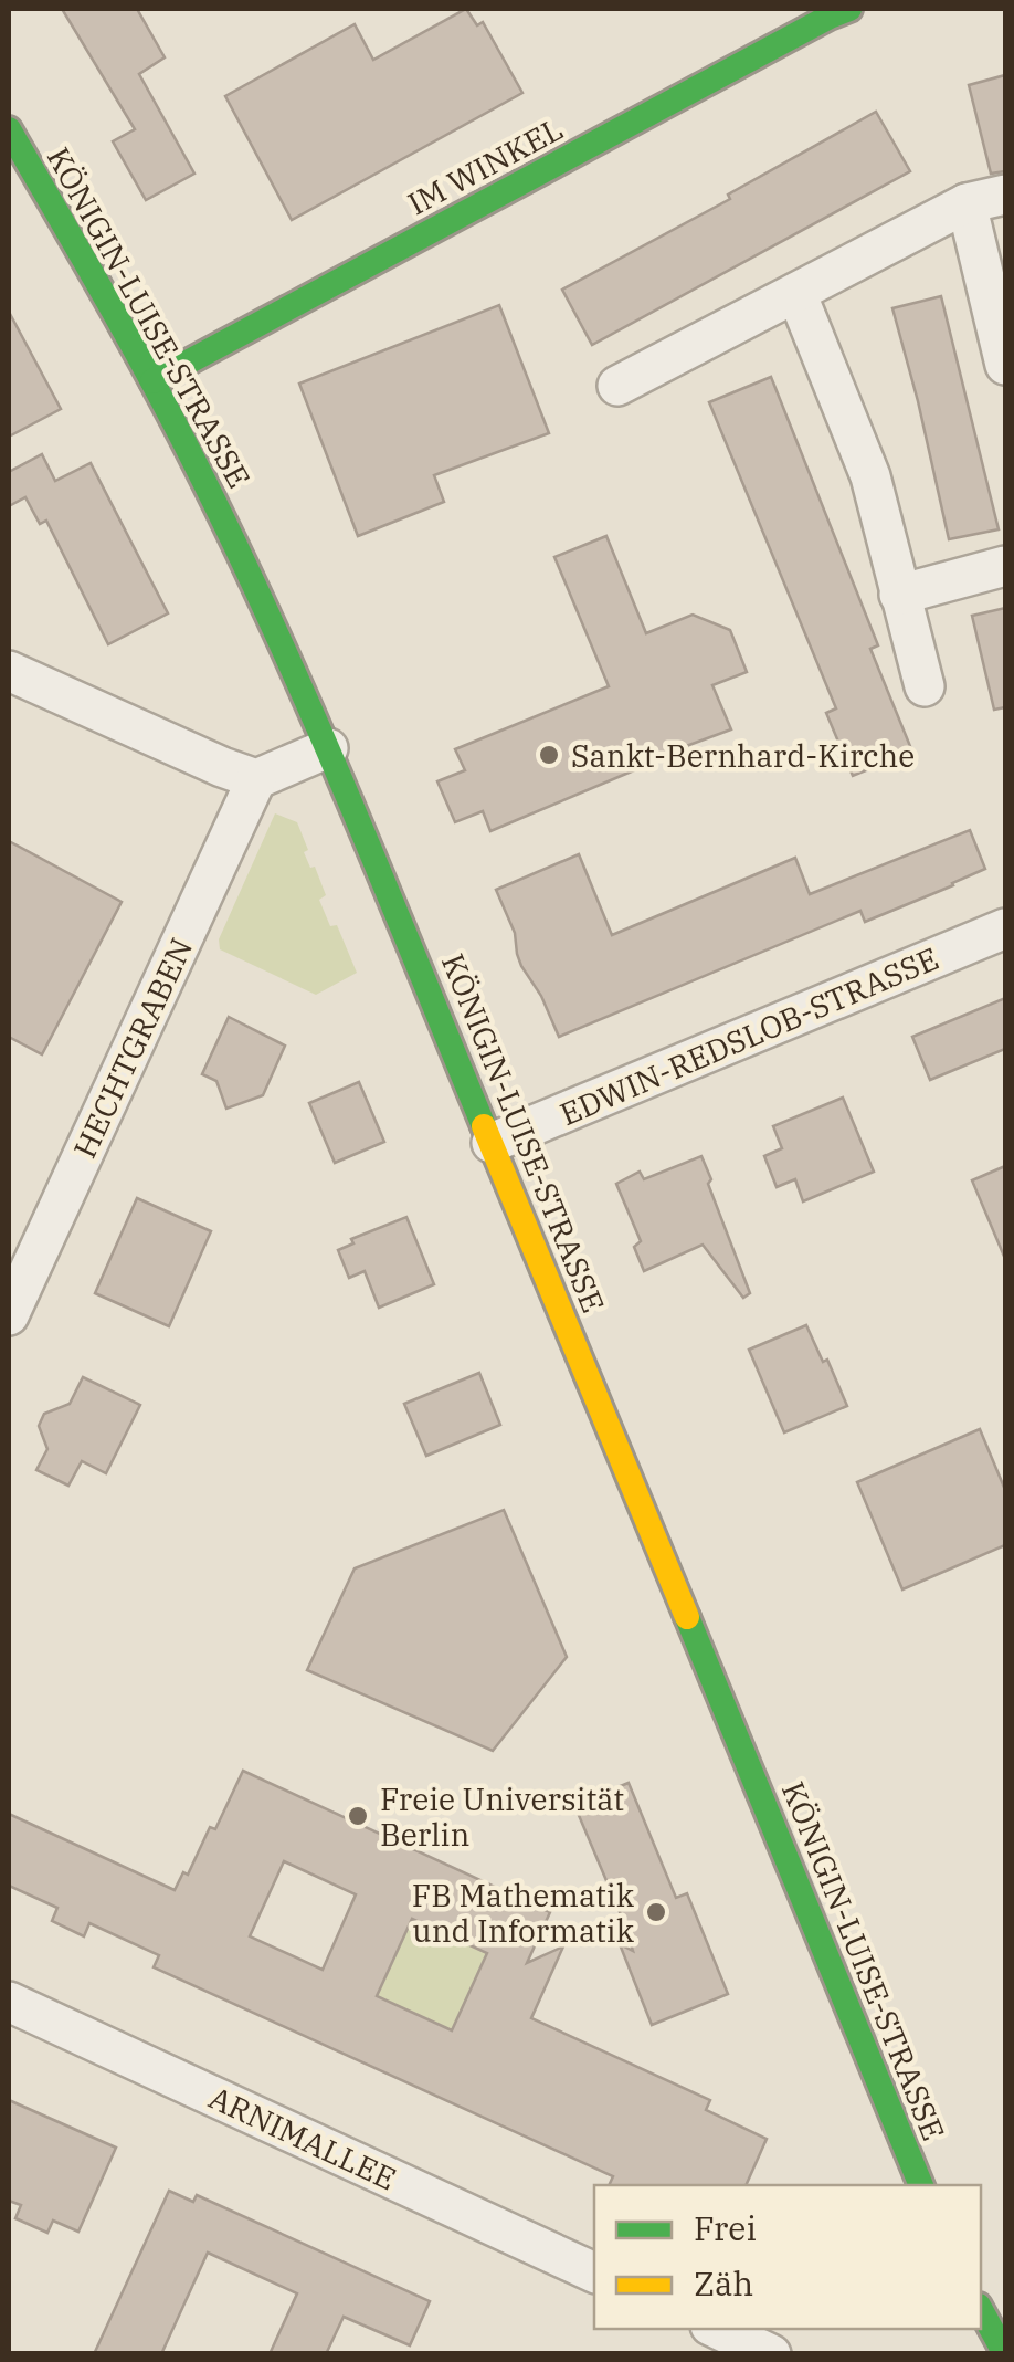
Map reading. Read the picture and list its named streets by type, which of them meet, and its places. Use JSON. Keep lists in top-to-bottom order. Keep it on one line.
{"streets":{"main road":["IM WINKEL","KÖNIGIN-LUISE-STRASSE"],"street":["EDWIN-REDSLOB-STRASSE","HECHTGRABEN","ARNIMALLEE"]},"crossings":[["IM WINKEL","KÖNIGIN-LUISE-STRASSE"],["KÖNIGIN-LUISE-STRASSE","EDWIN-REDSLOB-STRASSE"]],"places":["Sankt-Bernhard-Kirche","Freie Universität Berlin","FB Mathematik und Informatik"],"legend":["Frei","Zäh"]}
